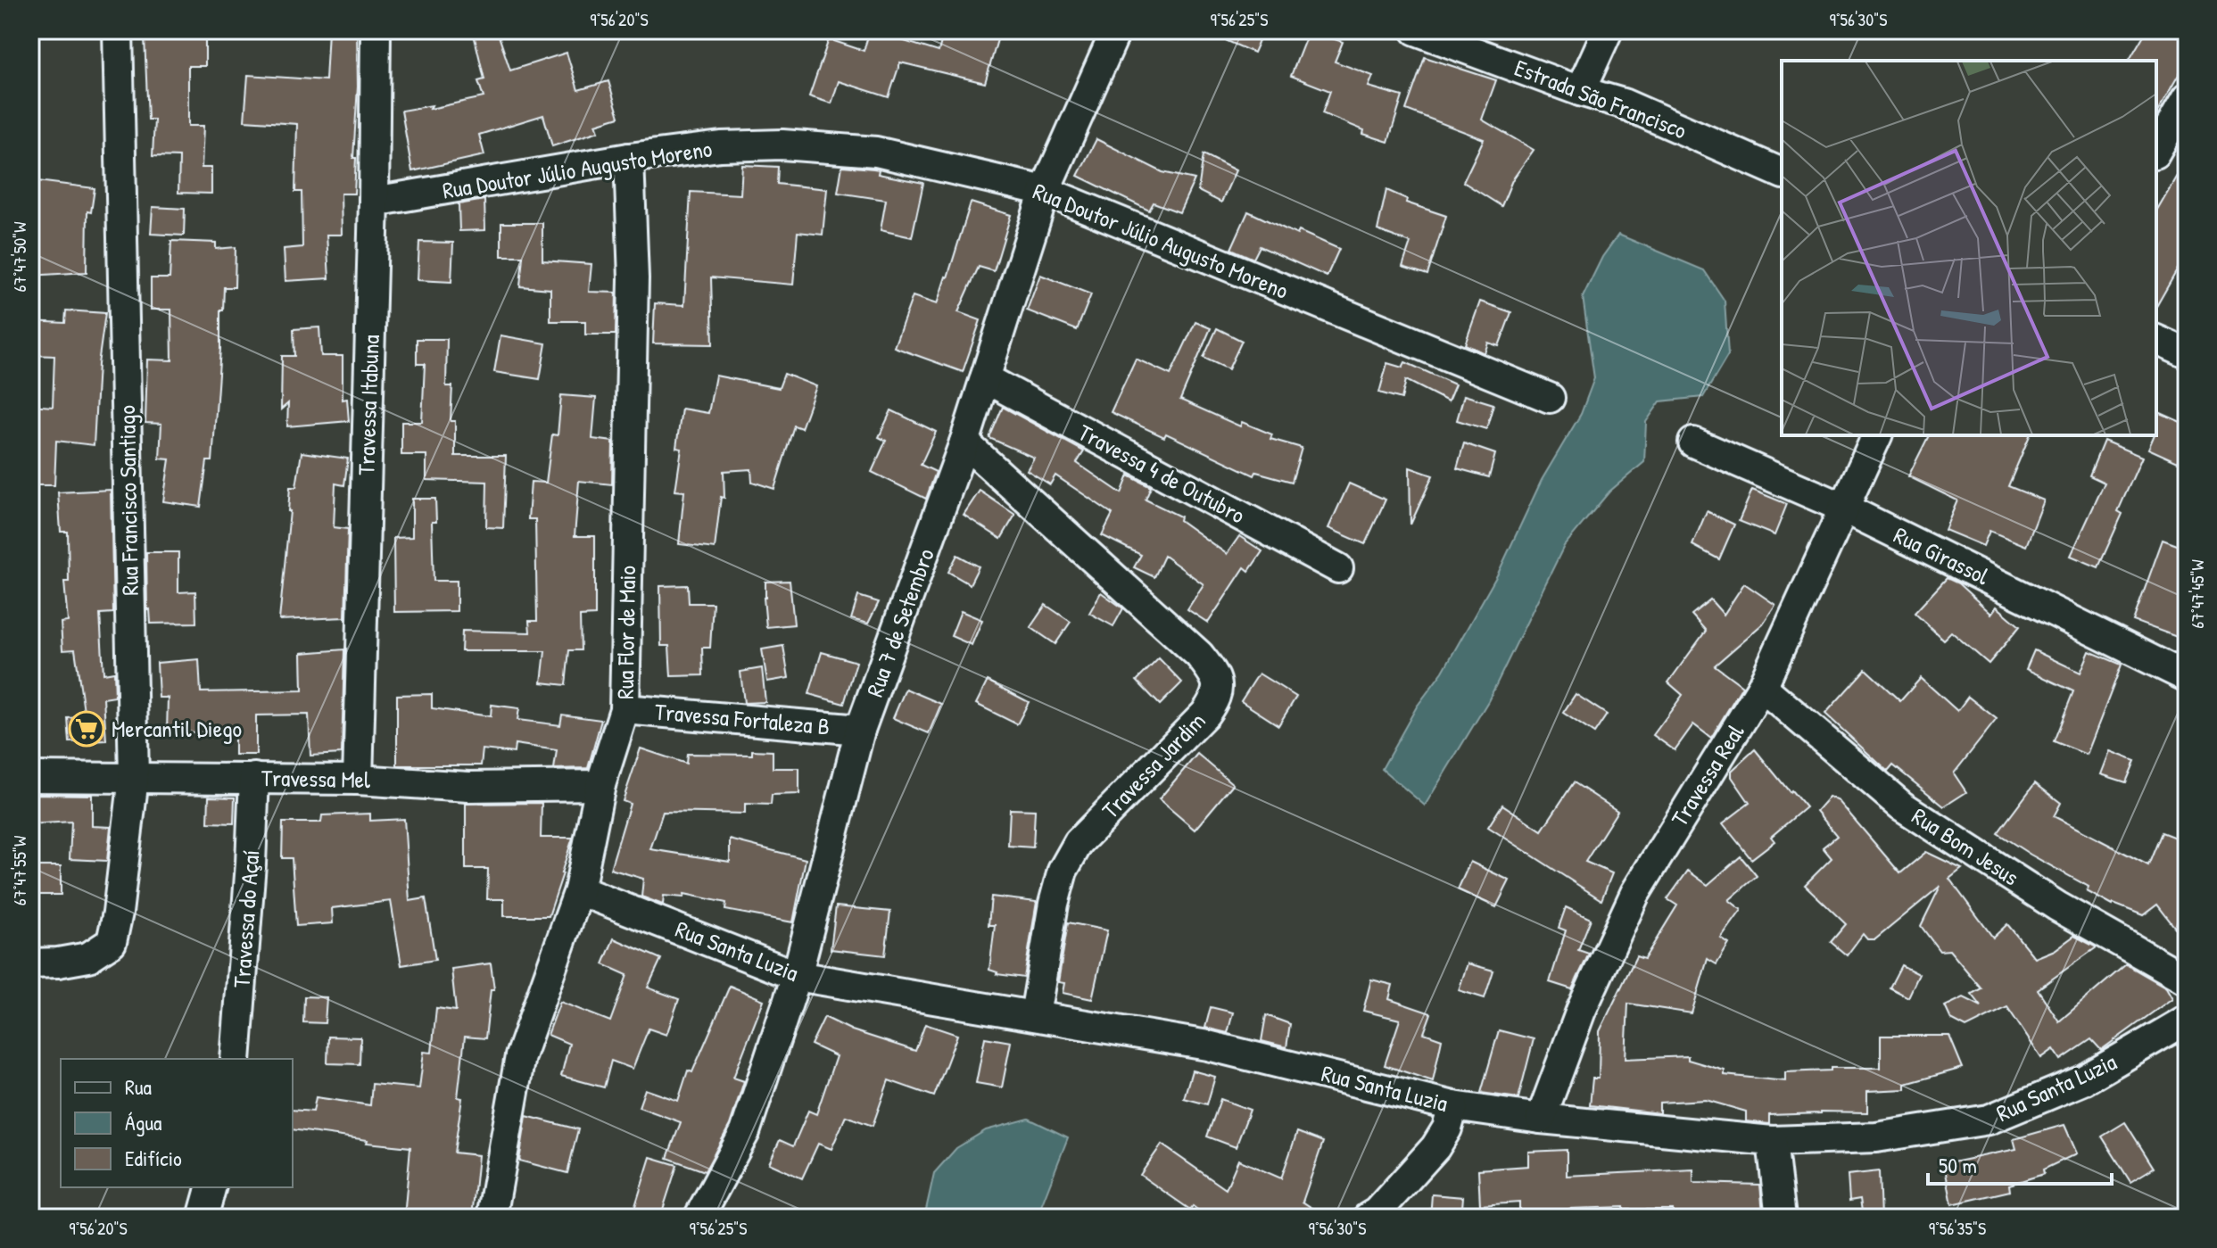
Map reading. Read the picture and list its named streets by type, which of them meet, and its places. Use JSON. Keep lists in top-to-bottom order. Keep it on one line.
{"streets":{"street":["Estrada São Francisco","Rua Doutor Júlio Augusto Moreno","Travessa Itabuna","Travessa 4 de Outubro","Rua Francisco Santiago","Rua Girassol","Rua 7 de Setembro","Rua Flor de Maio","Travessa Fortaleza B","Travessa Jardim","Travessa Real","Travessa Mel","Rua Bom Jesus","Travessa do Açaí","Rua Santa Luzia"]},"crossings":[["Rua Doutor Júlio Augusto Moreno","Travessa Itabuna"],["Rua Doutor Júlio Augusto Moreno","Rua 7 de Setembro"],["Rua Doutor Júlio Augusto Moreno","Rua Flor de Maio"],["Travessa Itabuna","Travessa Mel"],["Travessa 4 de Outubro","Rua 7 de Setembro"],["Rua Francisco Santiago","Travessa Mel"],["Rua Girassol","Travessa Real"],["Rua 7 de Setembro","Travessa Fortaleza B"],["Rua 7 de Setembro","Travessa Jardim"],["Rua 7 de Setembro","Rua Santa Luzia"],["Rua Flor de Maio","Travessa Fortaleza B"],["Rua Flor de Maio","Travessa Mel"],["Rua Flor de Maio","Rua Santa Luzia"],["Travessa Jardim","Rua Santa Luzia"],["Travessa Real","Rua Bom Jesus"],["Travessa Real","Rua Santa Luzia"],["Travessa Mel","Travessa do Açaí"]],"places":{"supermarket":["Mercantil Diego"]},"legend":["Rua","Água","Edifício"],"scale_bar":"50 m","coordinates":["9°56'20\"S","9°56'25\"S","9°56'30\"S","67°47'50\"W","67°47'45\"W","67°47'55\"W","9°56'35\"S"]}
